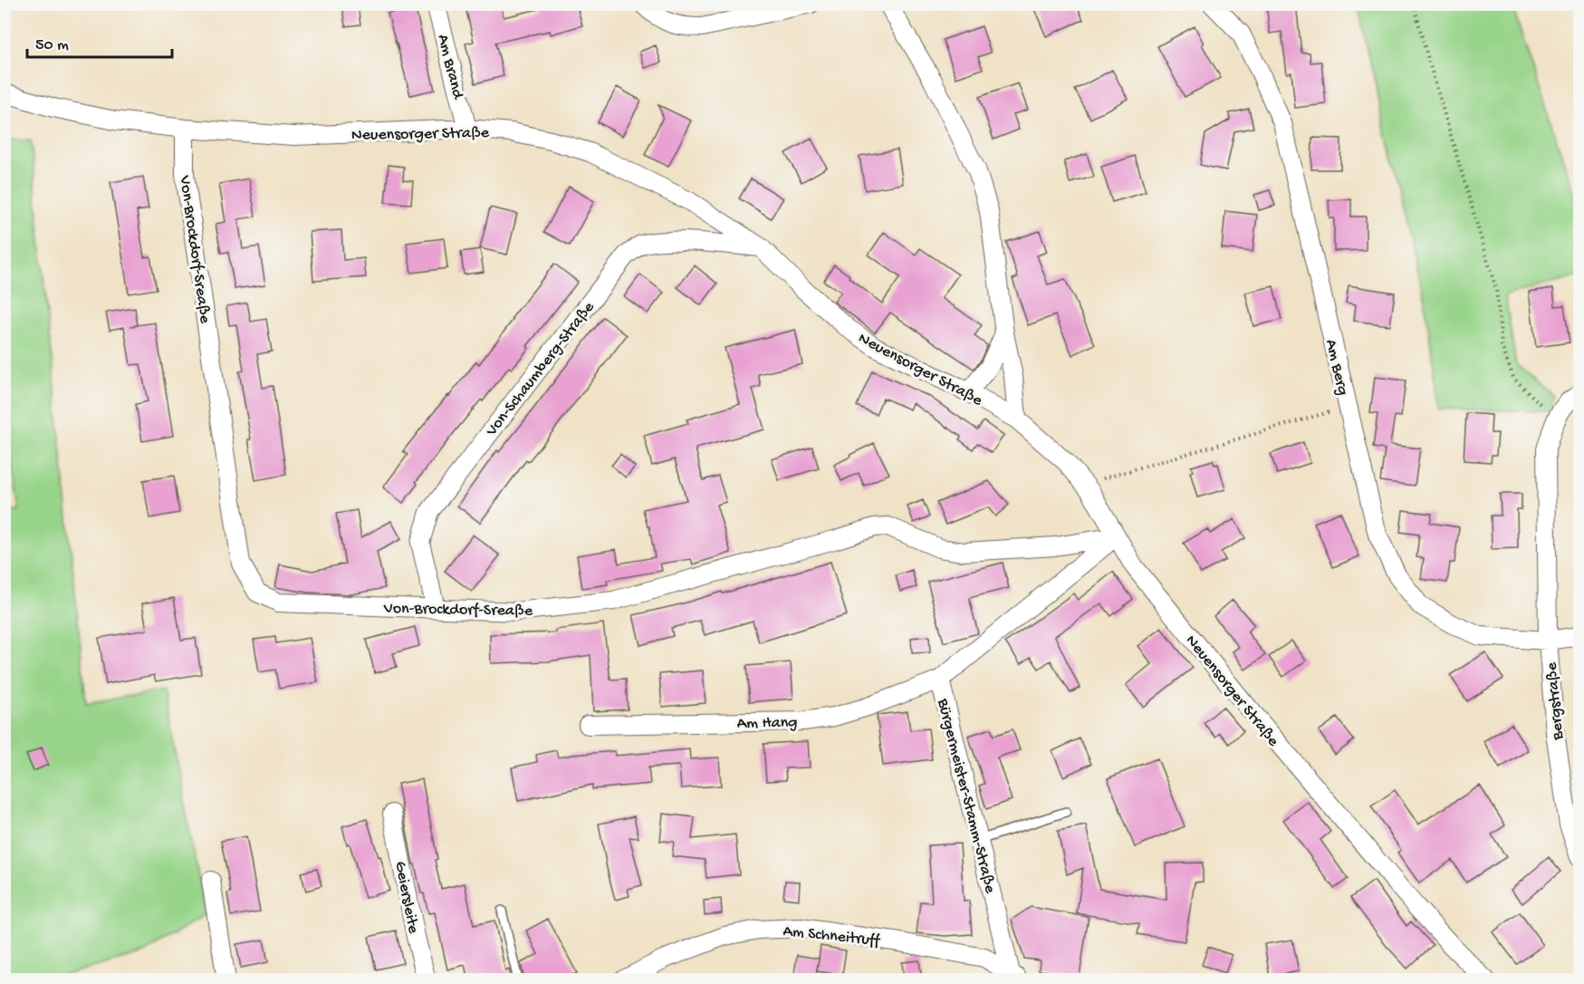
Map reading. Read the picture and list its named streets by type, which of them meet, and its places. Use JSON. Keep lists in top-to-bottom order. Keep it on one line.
{"streets":{"street":["Am Brand","Neuensorger Straße","Von-Brockdorf-Sreaße","Am Berg","Von-Schaumberg-Straße","Bergstraße","Am Hang","Bürgermeister-Stamm-Straße","Geiersleite","Am Schneitruff"]},"crossings":[["Am Brand","Neuensorger Straße"],["Neuensorger Straße","Von-Brockdorf-Sreaße"],["Neuensorger Straße","Von-Schaumberg-Straße"],["Neuensorger Straße","Bürgermeister-Stamm-Straße"],["Von-Brockdorf-Sreaße","Von-Schaumberg-Straße"],["Von-Brockdorf-Sreaße","Bürgermeister-Stamm-Straße"],["Am Berg","Bergstraße"],["Am Hang","Bürgermeister-Stamm-Straße"],["Bürgermeister-Stamm-Straße","Am Schneitruff"]],"scale_bar":"50 m"}
